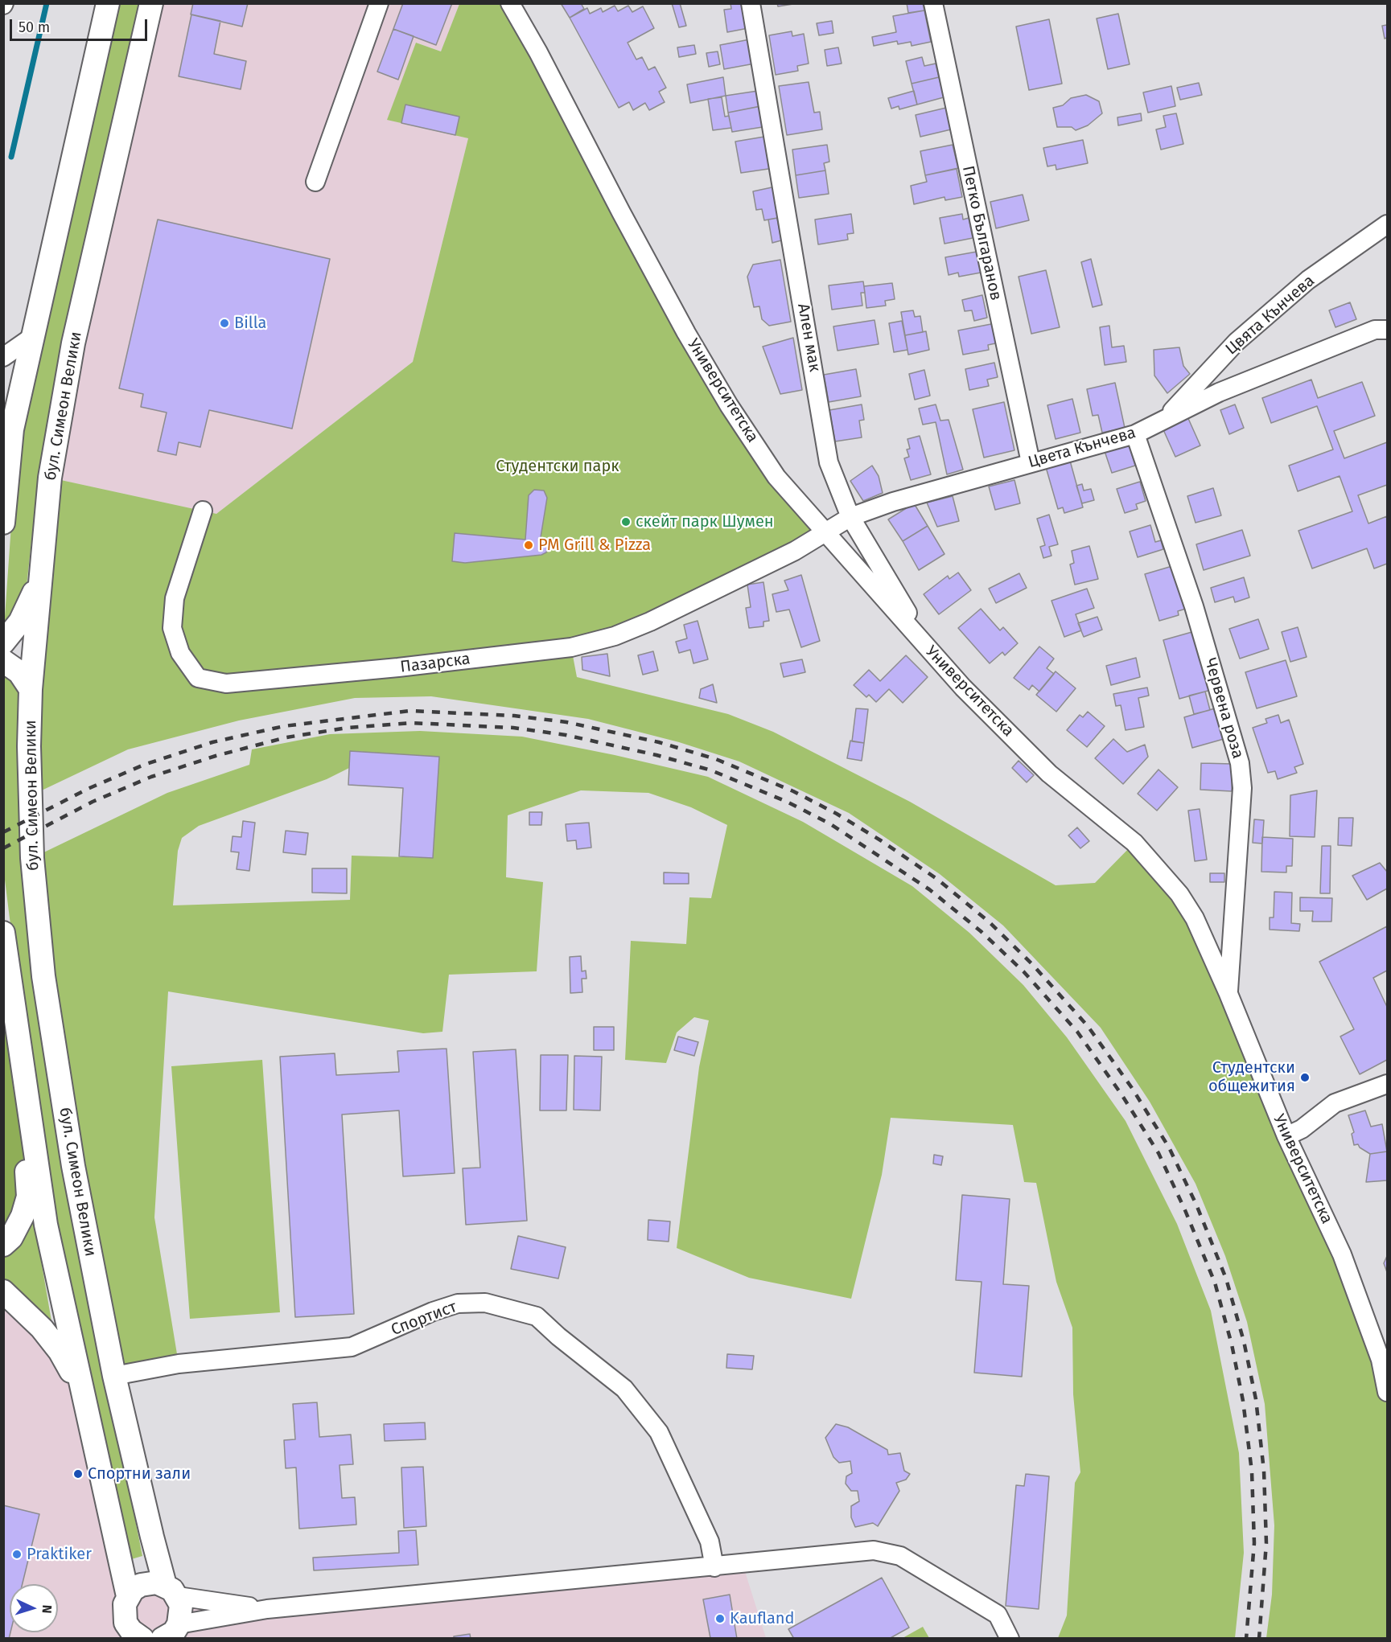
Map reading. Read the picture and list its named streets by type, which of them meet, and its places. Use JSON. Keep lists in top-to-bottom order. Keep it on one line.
{"streets":{"main road":["бул. Симеон Велики"],"street":["Петко Българанов","Цвята Кънчева","Ален мак","Университетска","Цвета Кънчева","Пазарска","Червена роза","Спортист"]},"crossings":[["Петко Българанов","Цвета Кънчева"],["Цвята Кънчева","Цвета Кънчева"],["Ален мак","Университетска"],["Ален мак","Цвета Кънчева"],["Университетска","Цвета Кънчева"],["Университетска","Пазарска"],["Университетска","Червена роза"],["бул. Симеон Велики","Спортист"],["Цвета Кънчева","Пазарска"],["Цвета Кънчева","Червена роза"]],"parks":["Студентски парк"],"places":["Billa","скейт парк Шумен","PM Grill & Pizza","Студентски общежития","Спортни зали","Praktiker","Kaufland"],"scale_bar":"50 m","north":"right"}
